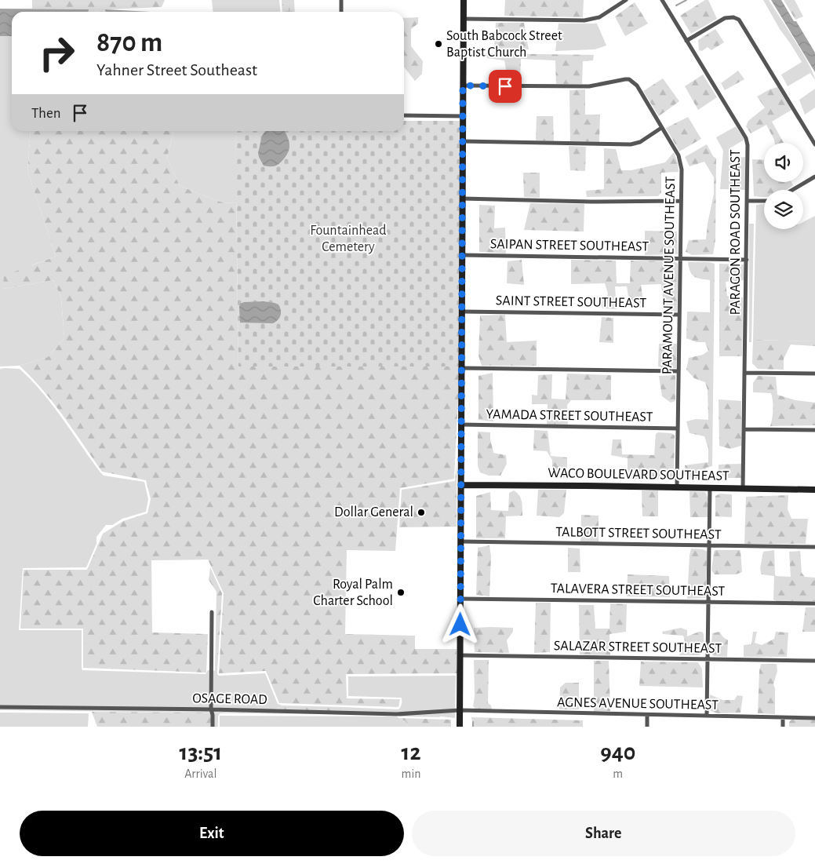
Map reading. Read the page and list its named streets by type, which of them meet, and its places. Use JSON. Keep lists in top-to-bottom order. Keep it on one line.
{"streets":{"main road":["WACO BOULEVARD SOUTHEAST"],"street":["PARAGON ROAD SOUTHEAST","SAIPAN STREET SOUTHEAST","PARAMOUNT AVENUE SOUTHEAST","SAINT STREET SOUTHEAST","YAMADA STREET SOUTHEAST","TALBOTT STREET SOUTHEAST","TALAVERA STREET SOUTHEAST","SALAZAR STREET SOUTHEAST","OSAGE ROAD","AGNES AVENUE SOUTHEAST"]},"crossings":[["PARAGON ROAD SOUTHEAST","SAIPAN STREET SOUTHEAST"],["PARAGON ROAD SOUTHEAST","WACO BOULEVARD SOUTHEAST"],["SAIPAN STREET SOUTHEAST","PARAMOUNT AVENUE SOUTHEAST"],["PARAMOUNT AVENUE SOUTHEAST","SAINT STREET SOUTHEAST"],["PARAMOUNT AVENUE SOUTHEAST","YAMADA STREET SOUTHEAST"],["PARAMOUNT AVENUE SOUTHEAST","WACO BOULEVARD SOUTHEAST"],["OSAGE ROAD","AGNES AVENUE SOUTHEAST"]],"parks":["Fountainhead Cemetery"],"places":["South Babcock Street Baptist Church","Dollar General","Royal Palm Charter School"],"page":{"turn":["870 m","Yahner Street Southeast"],"then":"Then","eta":["13:51","Arrival","12","min","940","m"],"buttons":["Exit","Share"]}}
